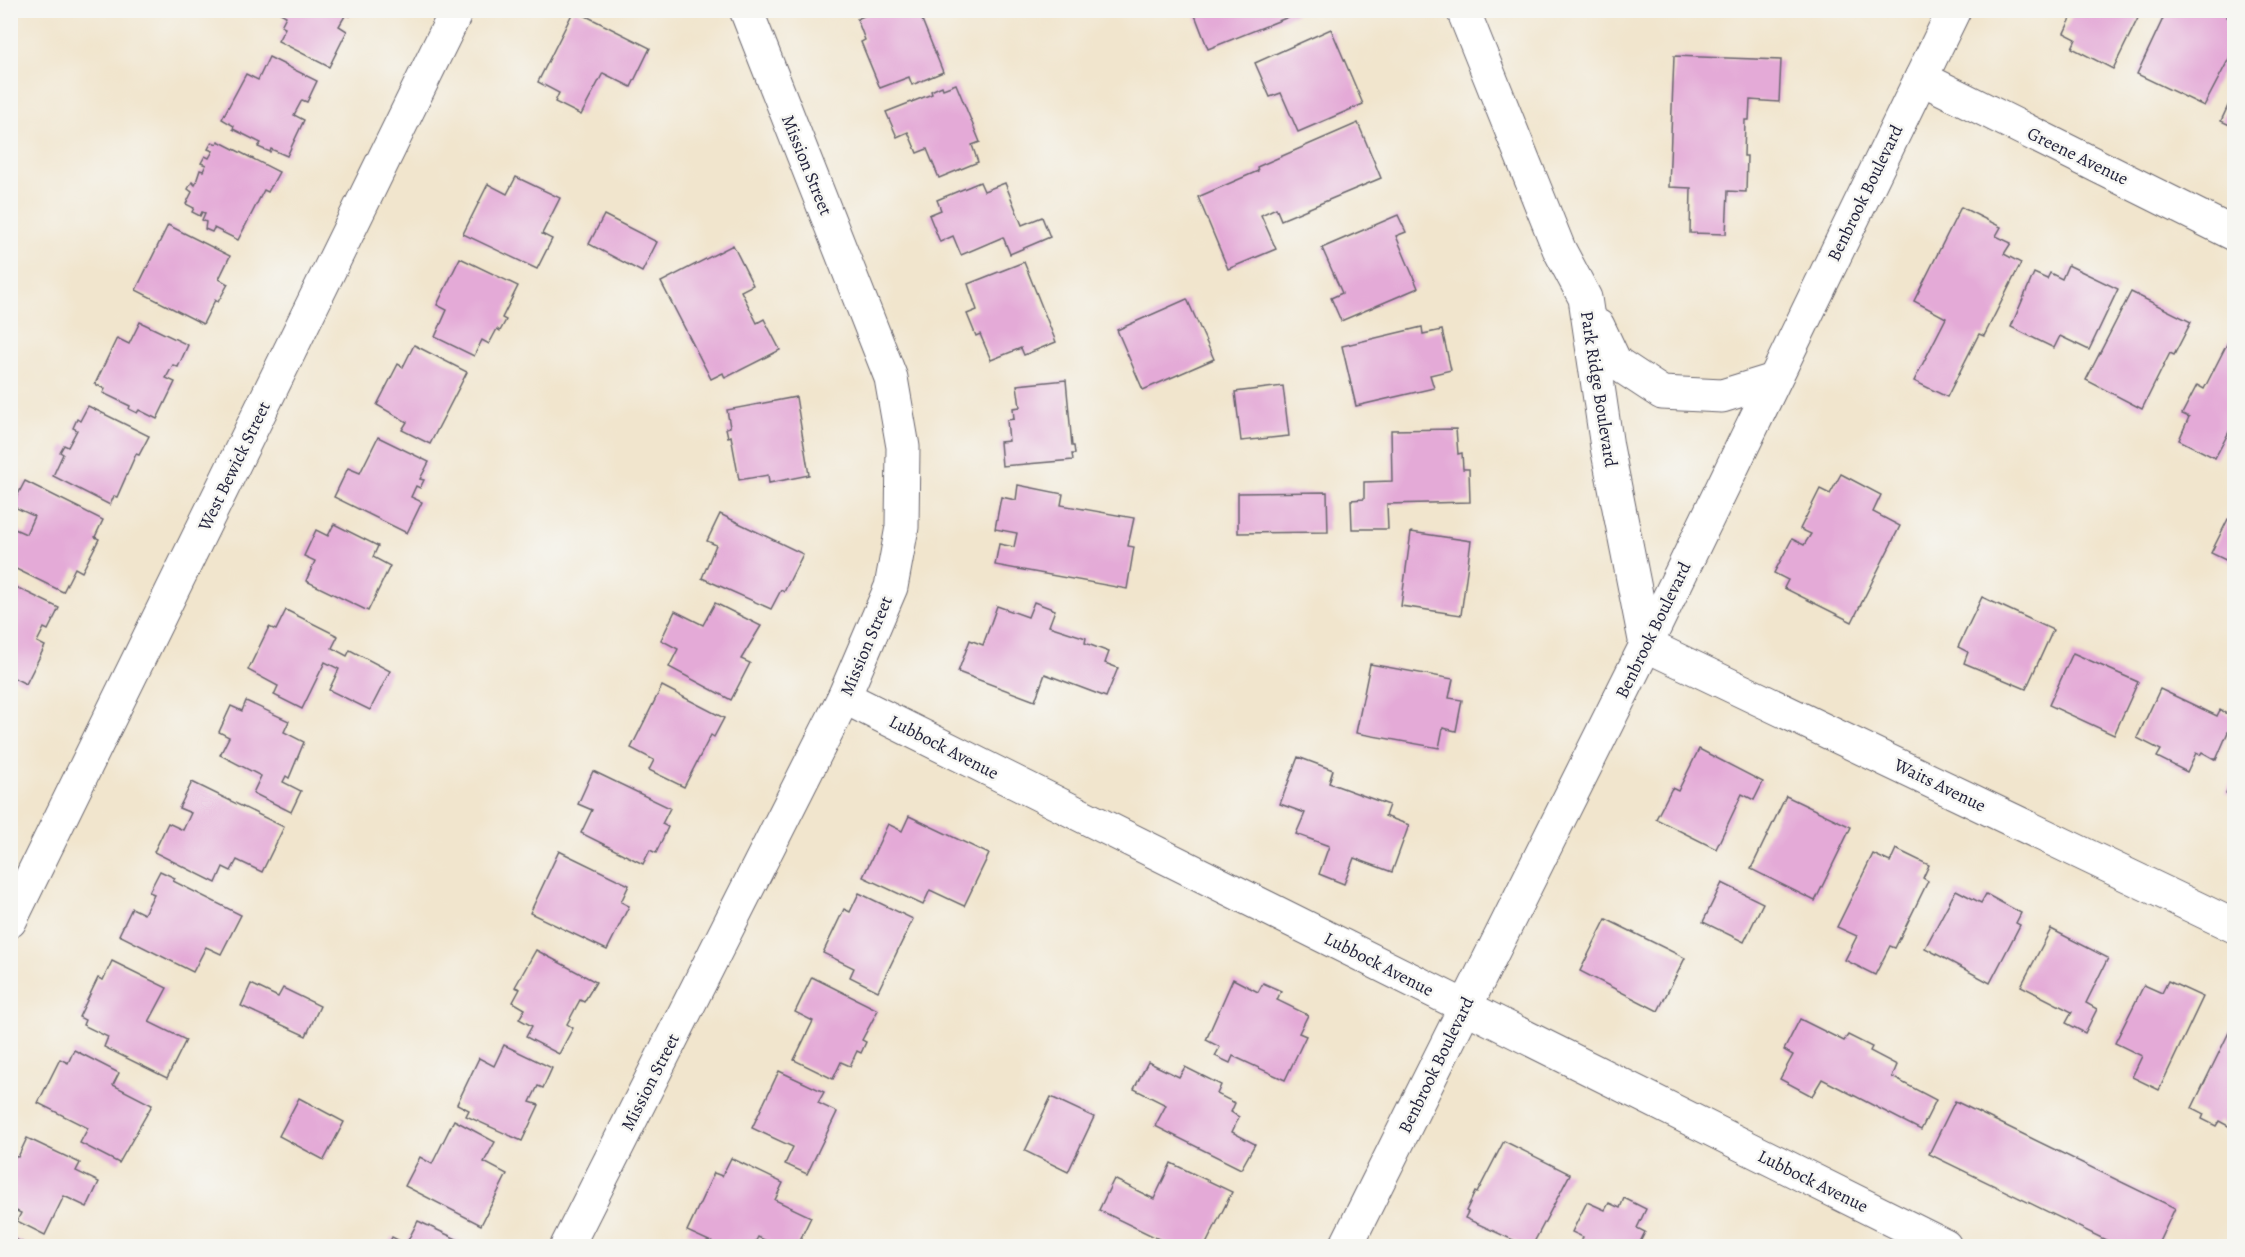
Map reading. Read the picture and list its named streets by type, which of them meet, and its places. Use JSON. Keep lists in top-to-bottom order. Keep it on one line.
{"streets":{"street":["Greene Avenue","Mission Street","Benbrook Boulevard","Park Ridge Boulevard","West Bewick Street","Lubbock Avenue","Waits Avenue"]},"crossings":[["Greene Avenue","Benbrook Boulevard"],["Mission Street","Lubbock Avenue"],["Benbrook Boulevard","Park Ridge Boulevard"],["Benbrook Boulevard","Lubbock Avenue"],["Benbrook Boulevard","Waits Avenue"],["Park Ridge Boulevard","Waits Avenue"]]}
